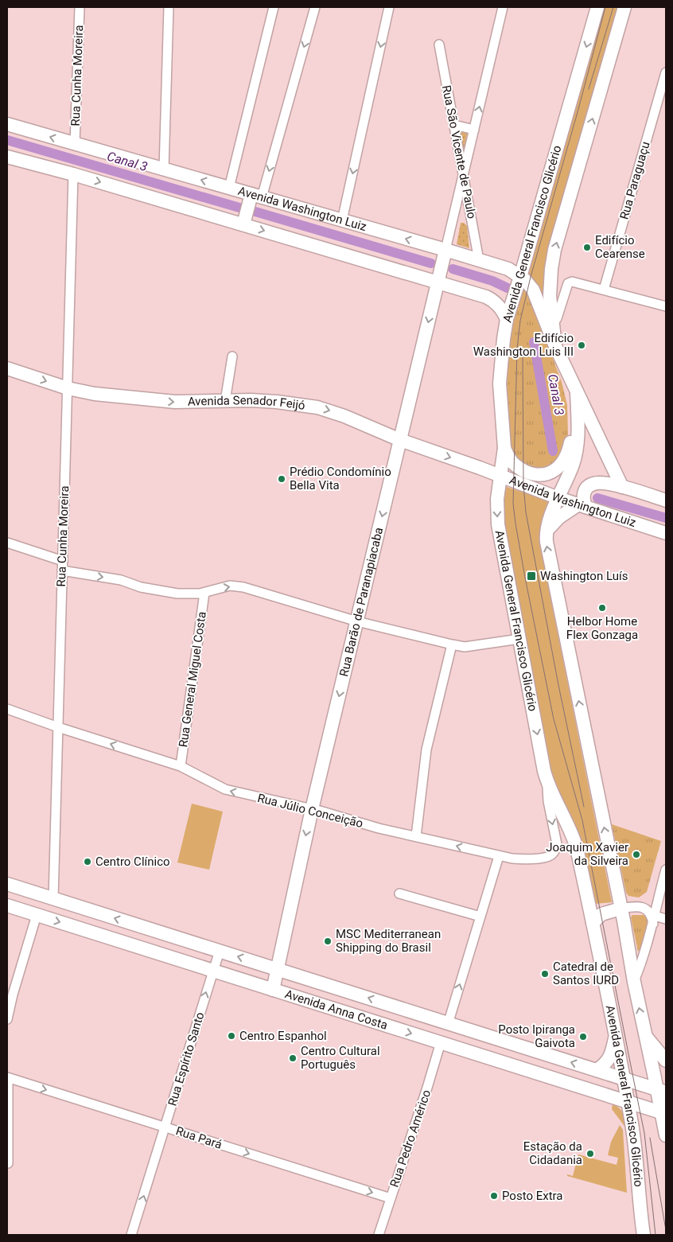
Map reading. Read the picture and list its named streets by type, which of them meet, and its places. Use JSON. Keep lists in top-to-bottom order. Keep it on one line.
{"streets":{"main road":["Avenida Washington Luiz","Avenida General Francisco Glicério","Avenida Senador Feijó","Rua Barão de Paranapiacaba","Avenida Anna Costa"],"street":["Rua Cunha Moreira","Rua São Vicente de Paulo","Rua Paraguaçu","Rua General Miguel Costa","Rua Júlio Conceição","Rua Espírito Santo","Rua Pará","Rua Pedro Américo"]},"crossings":[["Rua Cunha Moreira","Avenida Washington Luiz"],["Rua Cunha Moreira","Avenida Senador Feijó"],["Rua Cunha Moreira","Rua Júlio Conceição"],["Rua Cunha Moreira","Avenida Anna Costa"],["Rua São Vicente de Paulo","Avenida Washington Luiz"],["Rua São Vicente de Paulo","Rua Barão de Paranapiacaba"],["Avenida Washington Luiz","Avenida General Francisco Glicério"],["Avenida Washington Luiz","Avenida Senador Feijó"],["Avenida Washington Luiz","Rua Barão de Paranapiacaba"],["Avenida General Francisco Glicério","Rua Júlio Conceição"],["Avenida General Francisco Glicério","Avenida Anna Costa"],["Avenida Senador Feijó","Rua Barão de Paranapiacaba"],["Rua Barão de Paranapiacaba","Rua Júlio Conceição"],["Rua Barão de Paranapiacaba","Avenida Anna Costa"],["Rua General Miguel Costa","Rua Júlio Conceição"],["Avenida Anna Costa","Rua Espírito Santo"],["Avenida Anna Costa","Rua Pedro Américo"],["Rua Espírito Santo","Rua Pará"],["Rua Pará","Rua Pedro Américo"]],"one_way":["Avenida Senador Feijó","Rua Júlio Conceição","Rua Espírito Santo","Rua Pará"],"water":["Canal 3"],"places":{"other":["Edifício Cearense","Edifício Washington Luis III","Prédio Condomínio Bella Vita","Helbor Home Flex Gonzaga","Joaquim Xavier da Silveira","Centro Clínico","MSC Mediterranean Shipping do Brasil","Catedral de Santos IURD","Centro Espanhol","Posto Ipiranga Gaivota","Centro Cultural Português","Estação da Cidadania","Posto Extra"],"transit":["Washington Luís"]}}
